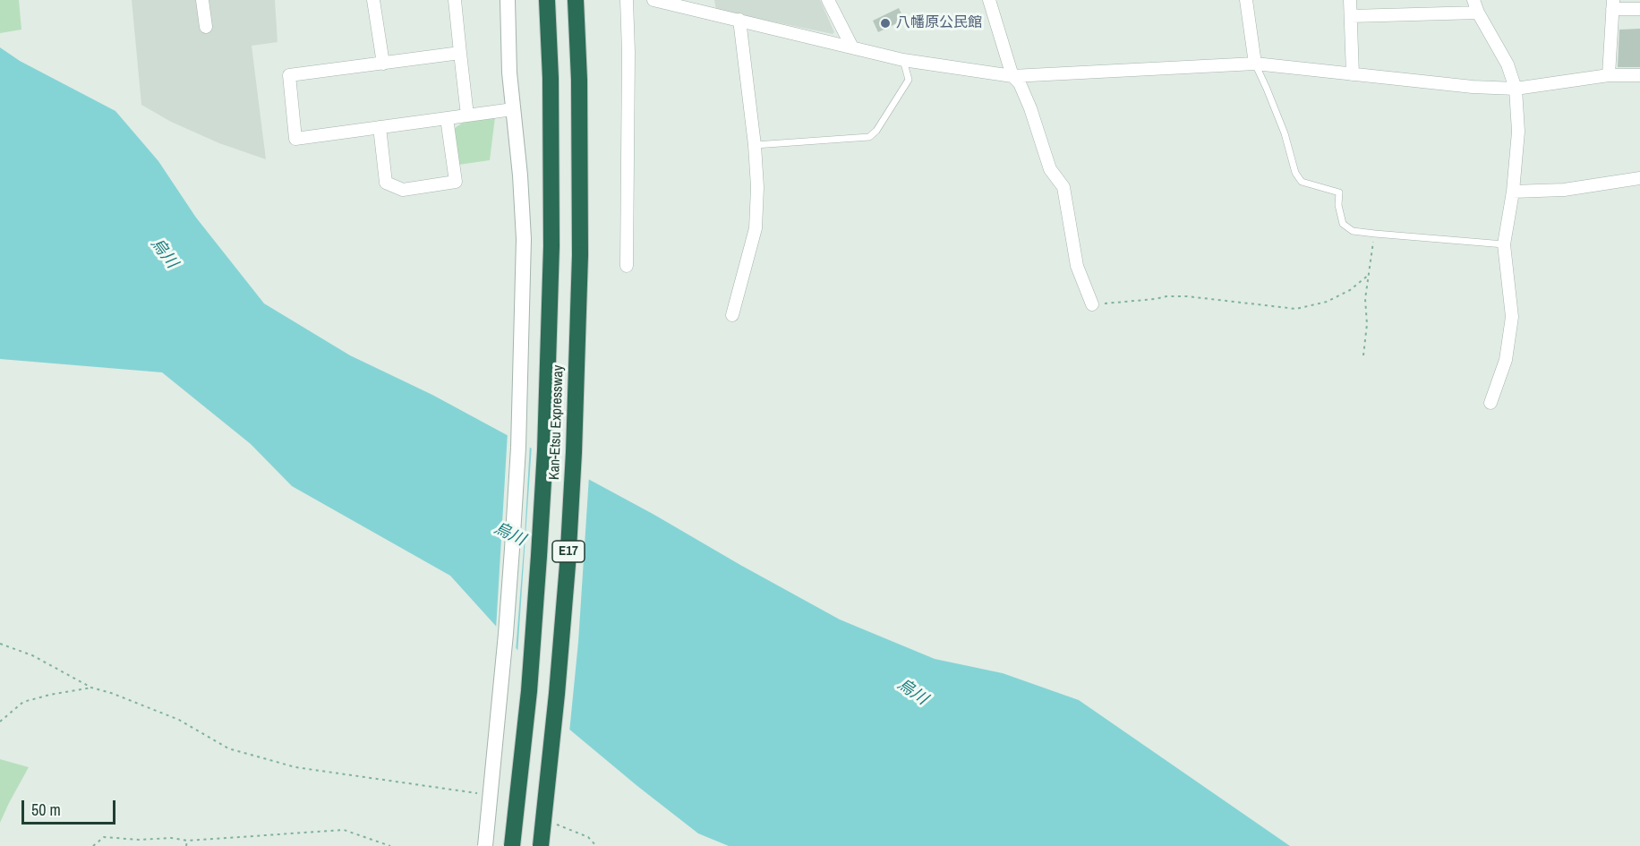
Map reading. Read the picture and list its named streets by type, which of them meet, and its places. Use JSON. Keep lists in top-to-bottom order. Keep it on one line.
{"streets":{"highway":["Kan-Etsu Expressway","E17"]},"water":["烏川"],"places":["八幡原公民館"],"scale_bar":"50 m"}
